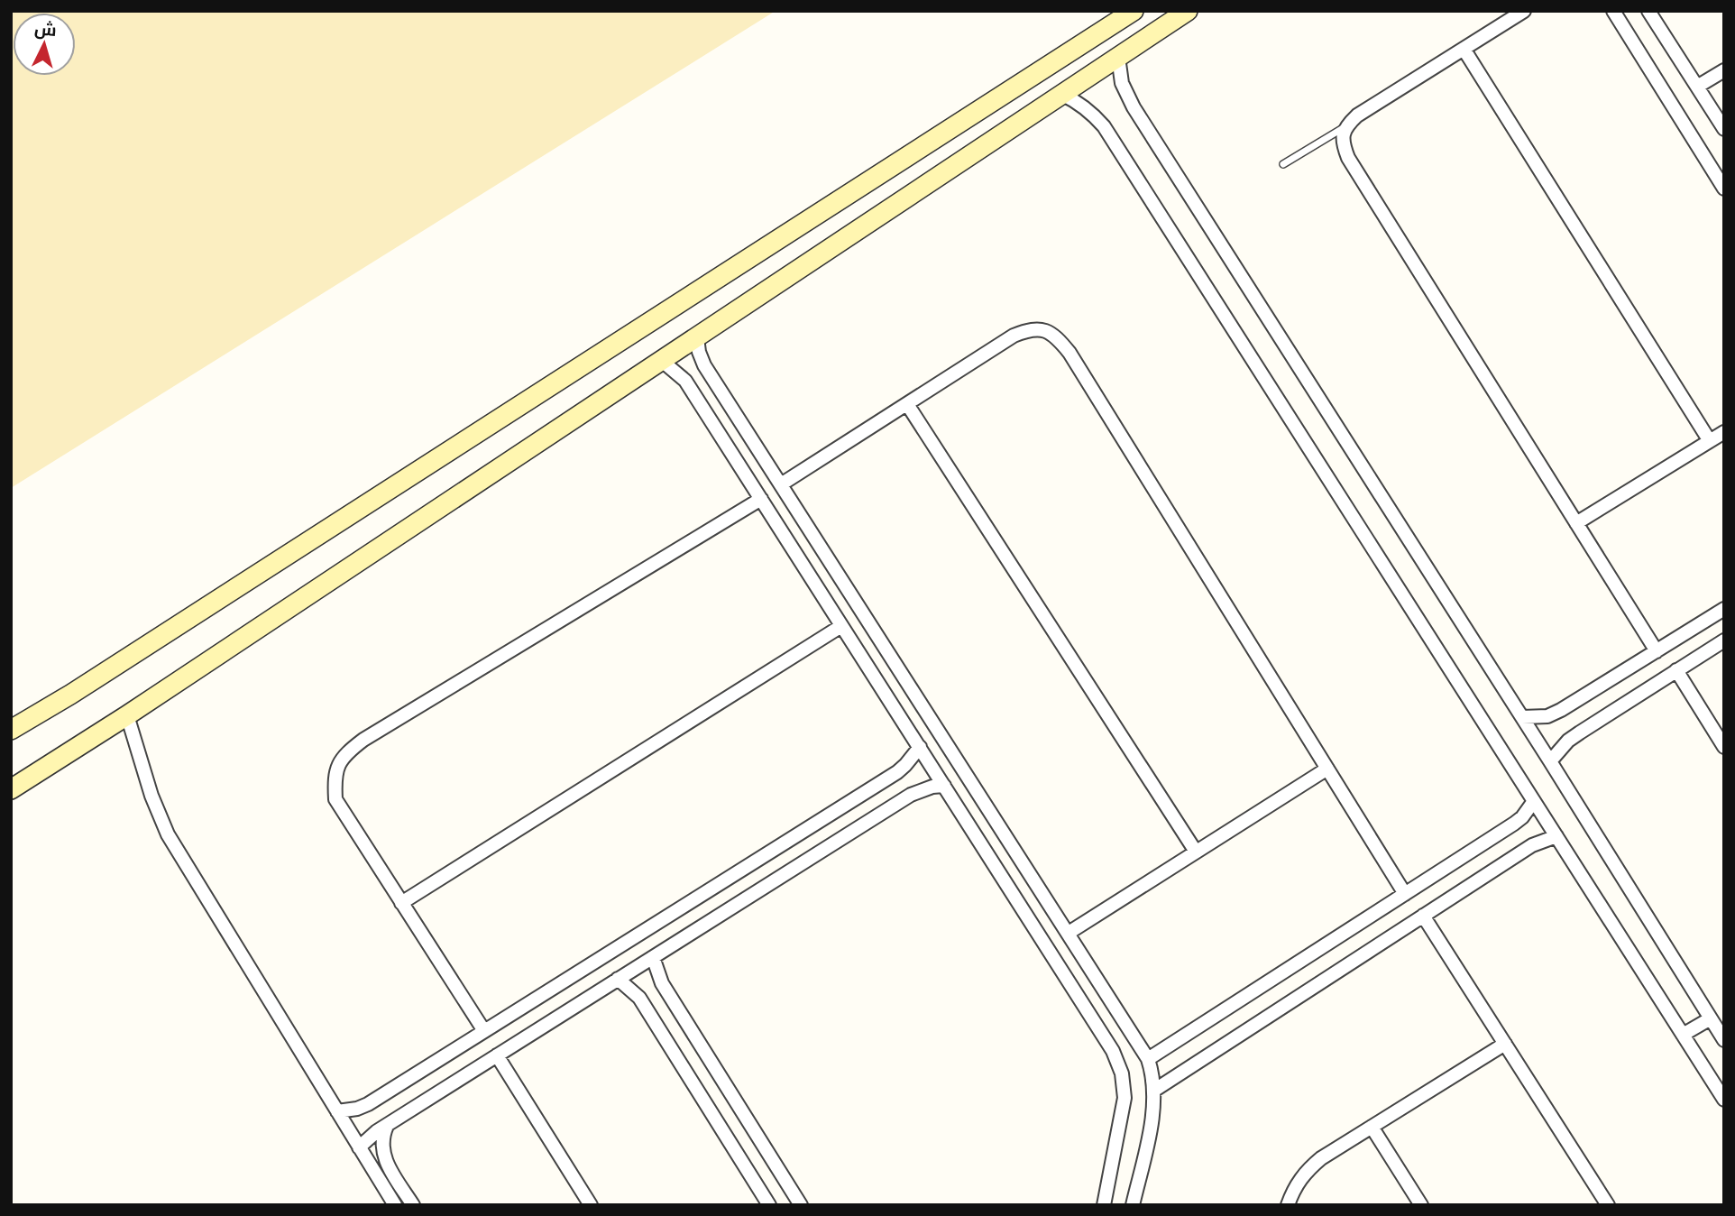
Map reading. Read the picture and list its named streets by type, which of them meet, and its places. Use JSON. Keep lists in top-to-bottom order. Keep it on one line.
{"north":"top"}
